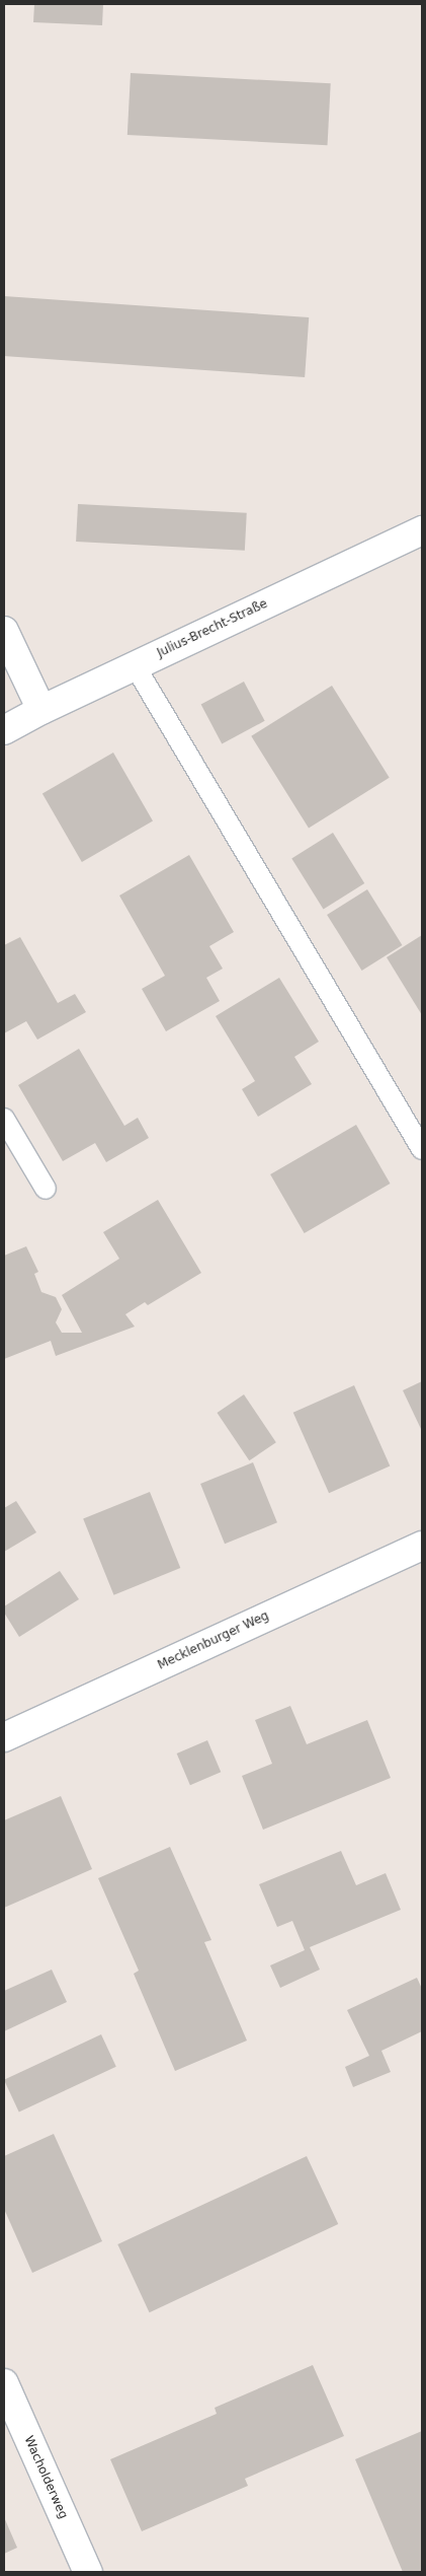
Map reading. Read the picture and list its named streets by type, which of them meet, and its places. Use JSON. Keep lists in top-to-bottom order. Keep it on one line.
{"streets":{"street":["Julius-Brecht-Straße","Mecklenburger Weg","Wacholderweg"]}}
